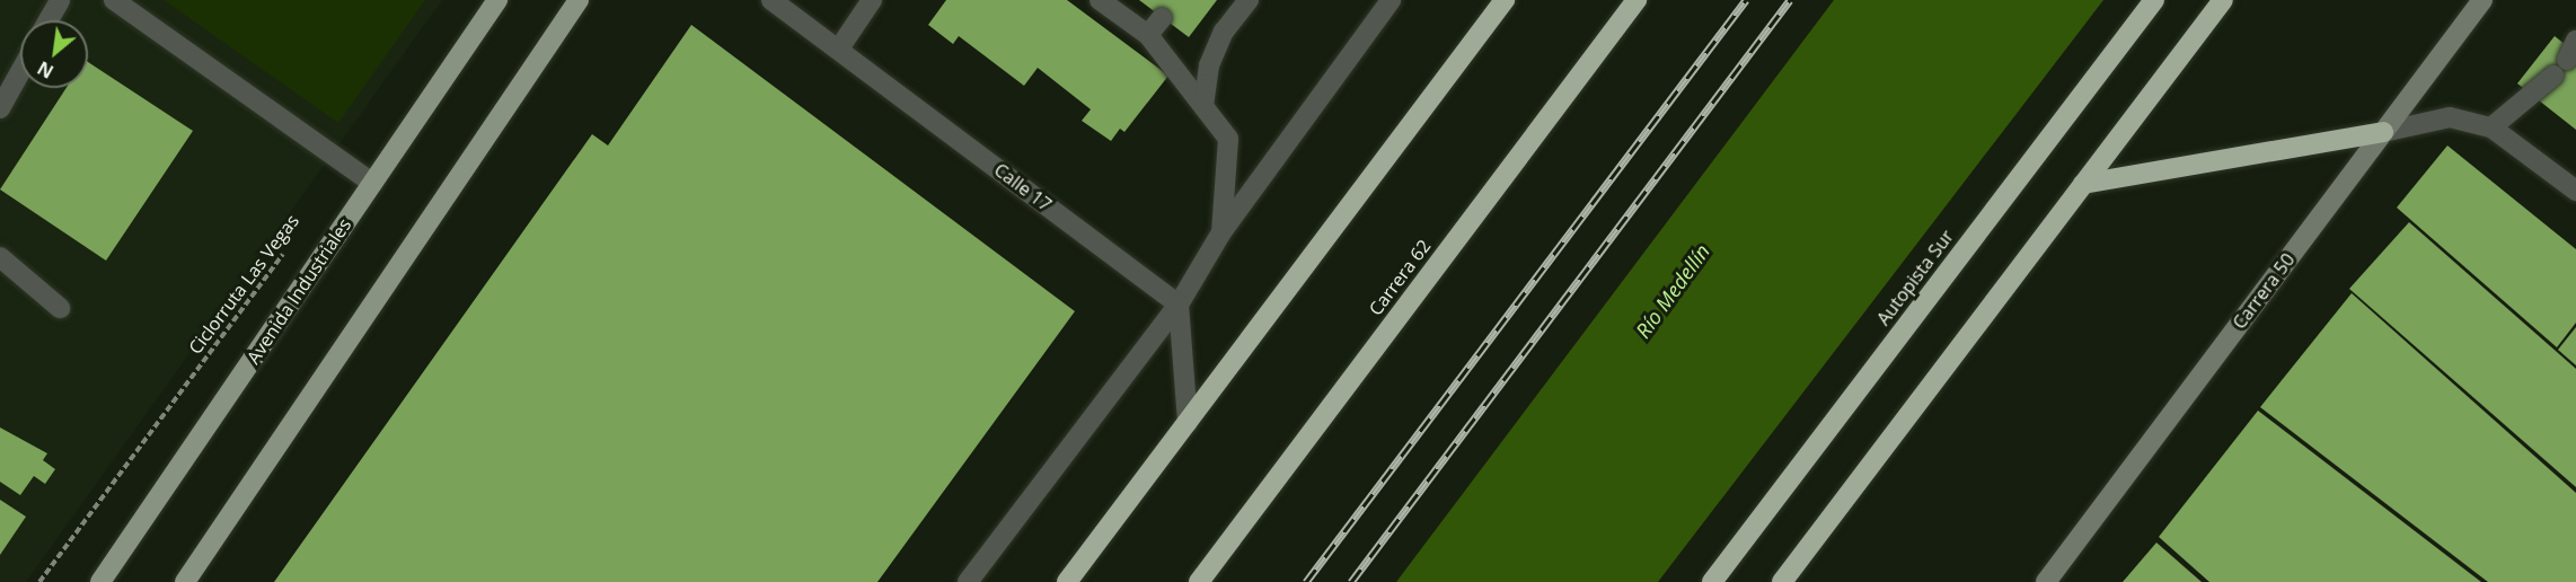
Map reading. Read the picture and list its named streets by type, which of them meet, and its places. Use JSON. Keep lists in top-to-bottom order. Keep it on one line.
{"streets":{"highway":["Carrera 62","Autopista Sur"],"main road":["Avenida Industriales"],"street":["Calle 17","Carrera 50"],"path":["Ciclorruta Las Vegas"]},"water":["Río Medellín"],"north":"bottom left"}
